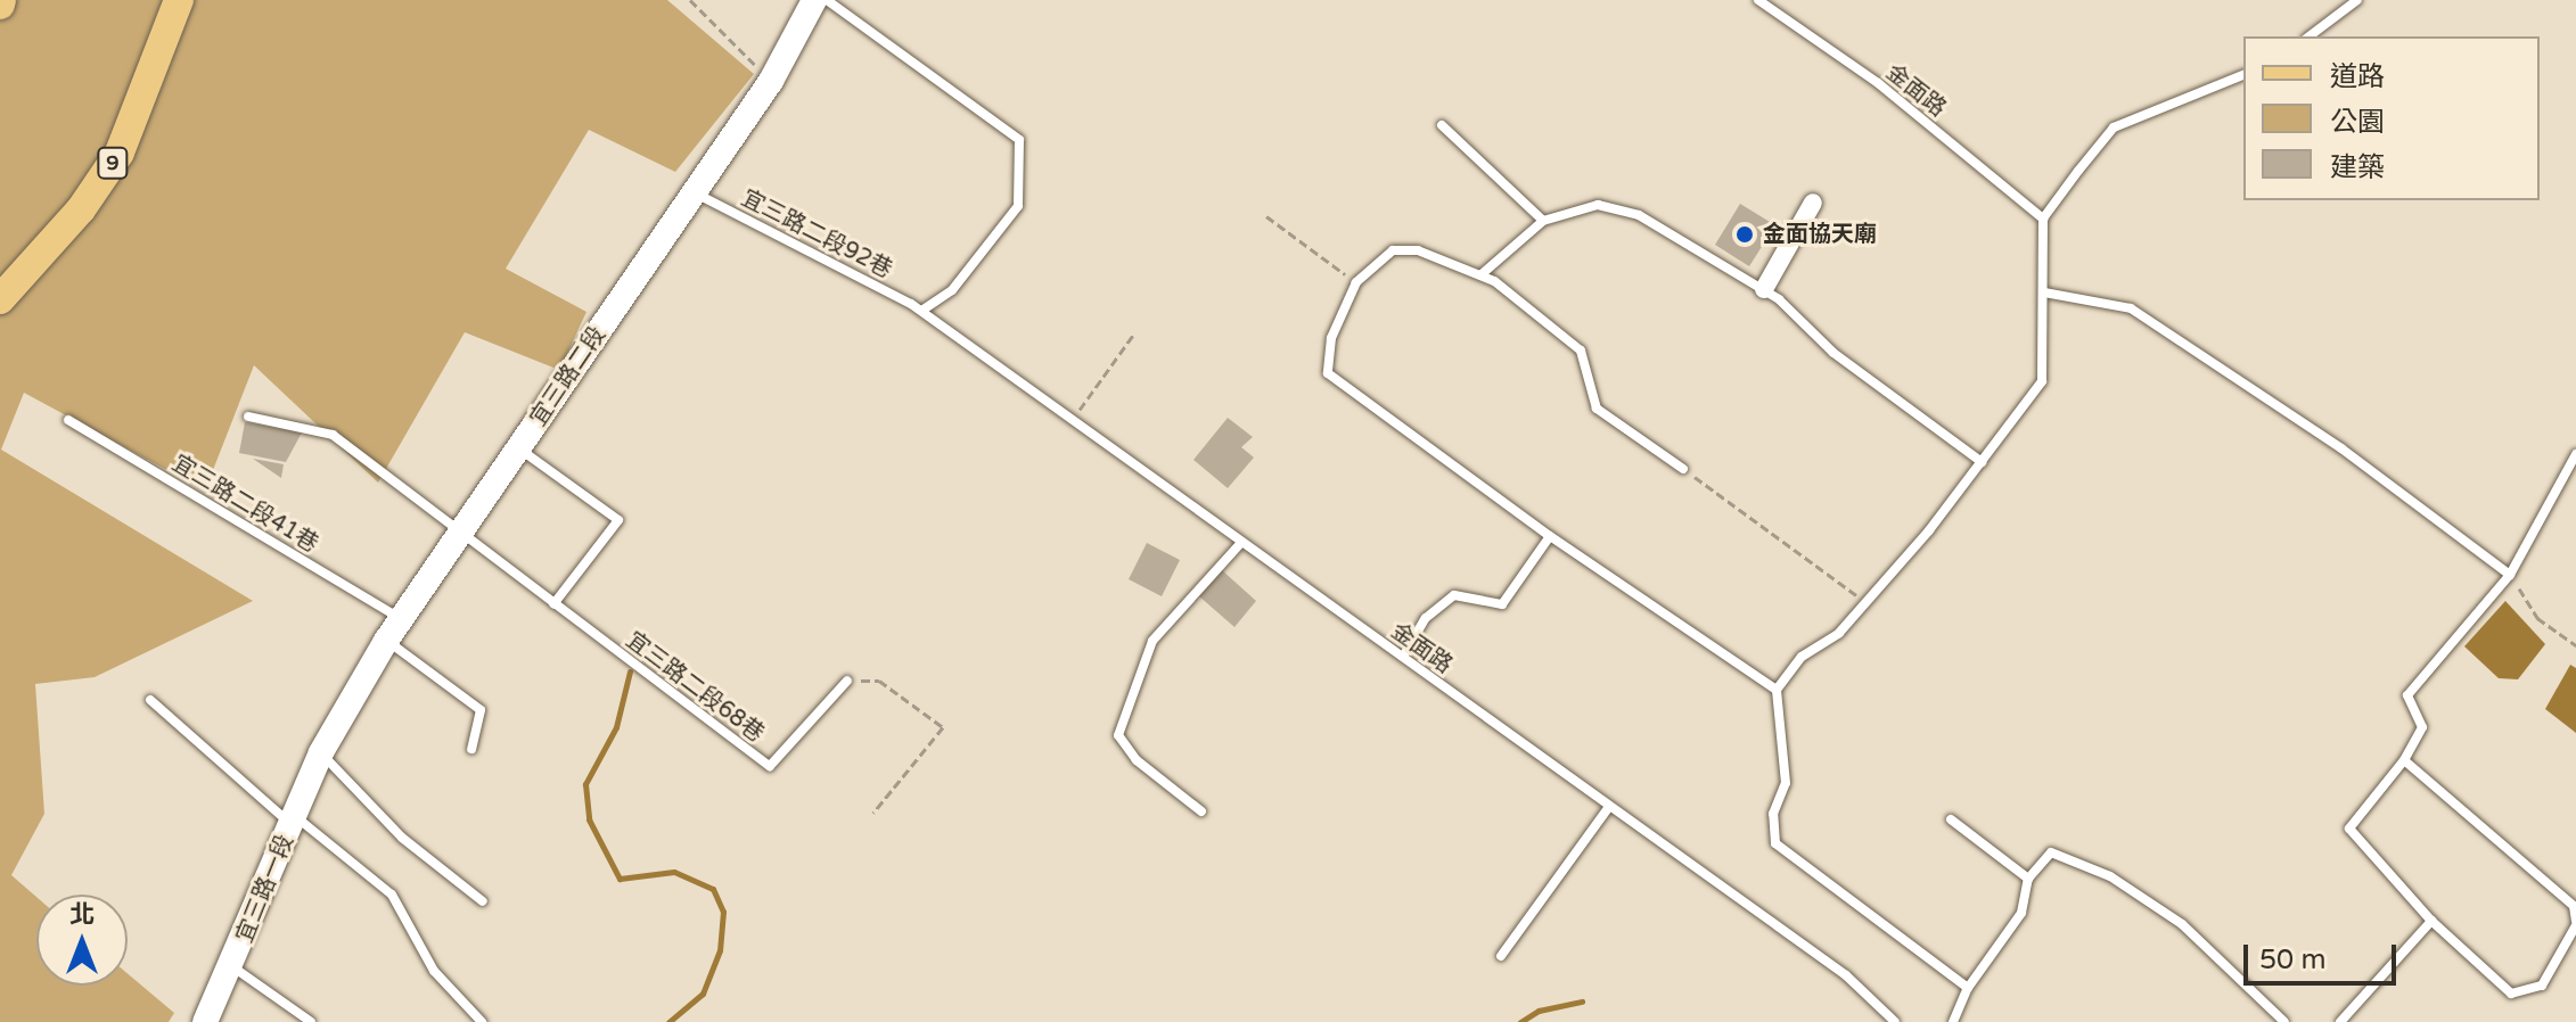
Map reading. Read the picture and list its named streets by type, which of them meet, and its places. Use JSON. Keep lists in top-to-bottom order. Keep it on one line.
{"streets":{"main road":["9"],"street":["宜三路二段","宜三路一段"],"lane":["金面路","宜三路二段92巷","宜三路二段41巷","宜三路二段68巷"]},"crossings":[["金面路","宜三路二段92巷"],["宜三路二段92巷","宜三路二段"],["宜三路二段","宜三路二段41巷"],["宜三路二段","宜三路二段68巷"],["宜三路二段","宜三路一段"]],"places":["金面協天廟"],"legend":["道路","公園","建築"],"scale_bar":"50 m","north":"top"}
